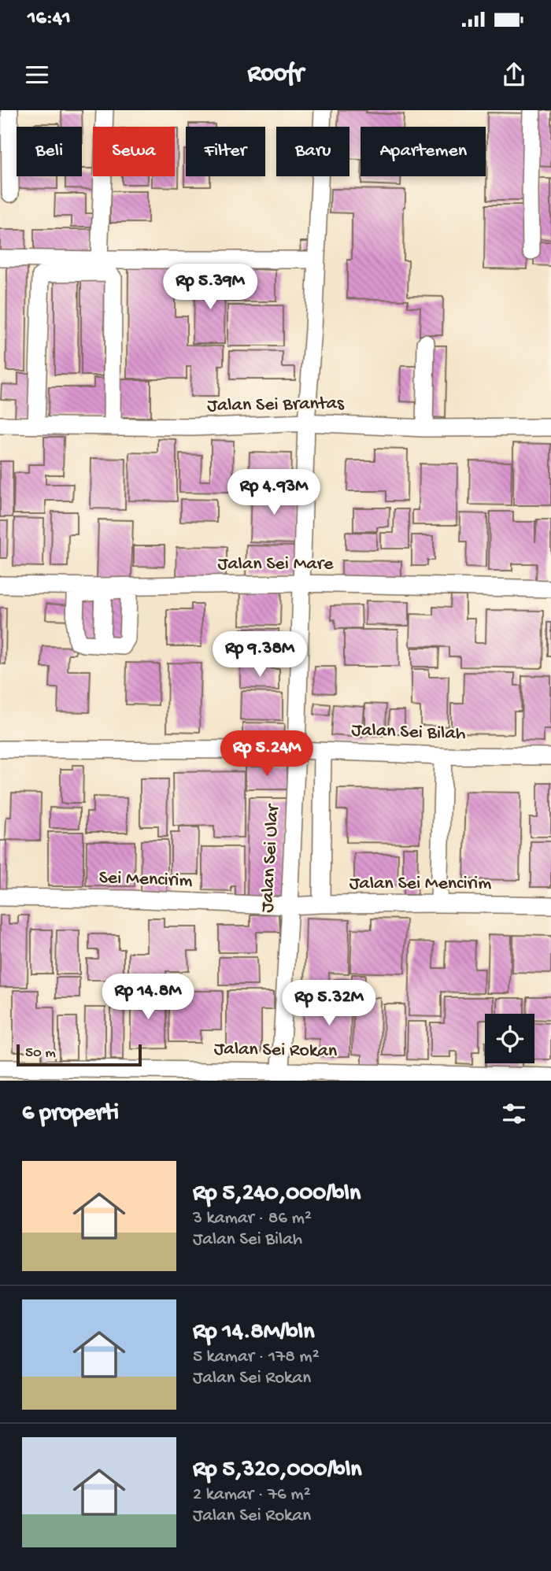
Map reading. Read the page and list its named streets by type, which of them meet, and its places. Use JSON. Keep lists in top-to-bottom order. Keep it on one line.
{"streets":{"street":["Jalan Sei Brantas","Jalan Sei Mare","Jalan Sei Bilah","Jalan Sei Ular","Sei Mencirim","Jalan Sei Mencirim","Jalan Sei Rokan"]},"crossings":[["Jalan Sei Brantas","Jalan Sei Ular"],["Jalan Sei Mare","Jalan Sei Ular"],["Jalan Sei Bilah","Jalan Sei Ular"],["Jalan Sei Ular","Sei Mencirim"],["Jalan Sei Ular","Jalan Sei Mencirim"],["Jalan Sei Ular","Jalan Sei Rokan"],["Sei Mencirim","Jalan Sei Mencirim"]],"scale_bar":"50 m","page":{"status":"16:41","header":"Roofr","chip":["Beli","Sewa","Filter","Baru","Apartemen"],"price":["Rp 5.39M","Rp 4.93M","Rp 9.38M","Rp 5.24M","Rp 14.8M","Rp 5.32M"],"scale":"50 m","heading":"6 properti","list":[{"name":"Rp 5,240,000/bln","note":"3 kamar · 86 m² · Jalan Sei Bilah"},{"name":"Rp 14.8M/bln","note":"5 kamar · 178 m² · Jalan Sei Rokan"},{"name":"Rp 5,320,000/bln","note":"2 kamar · 76 m² · Jalan Sei Rokan"}]}}
